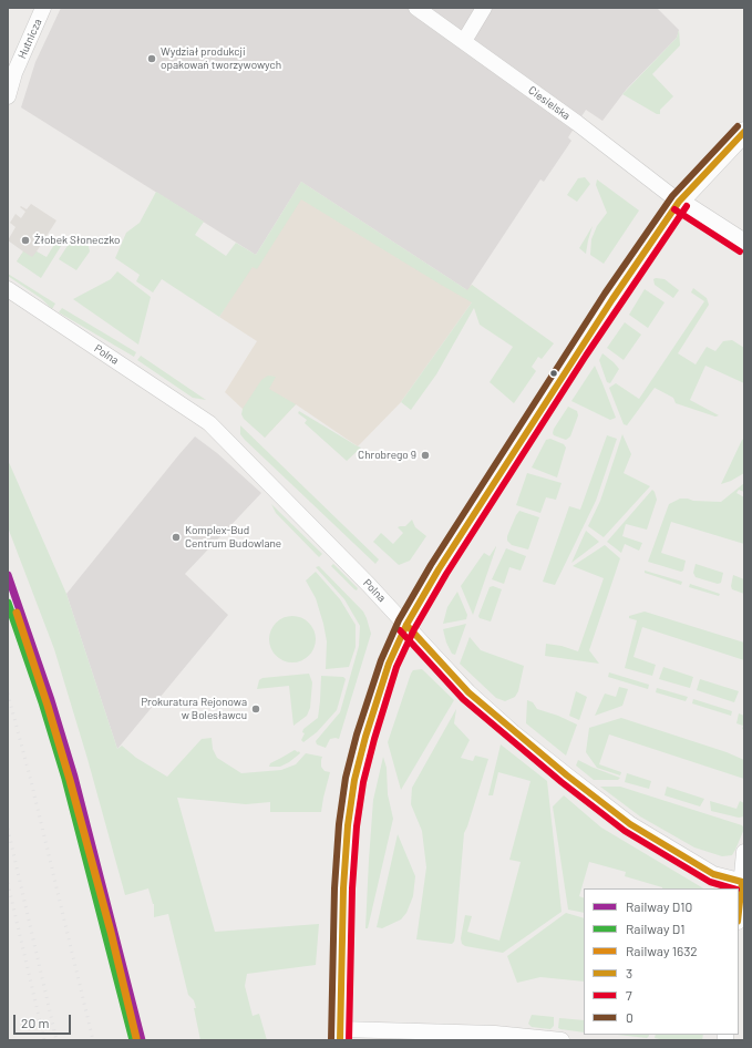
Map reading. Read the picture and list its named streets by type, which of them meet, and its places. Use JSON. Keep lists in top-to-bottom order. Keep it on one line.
{"streets":{"street":["Hutnicza","Ciesielska","Polna"]},"places":["Wydział produkcji opakowań tworzywowych","Żłobek Słoneczko","Chrobrego 9","Komplex-Bud Centrum Budowlane","Prokuratura Rejonowa w Bolesławcu"],"lines":["transit line 0","transit line 3","transit line 7","rail line D10","rail line D1","rail line 1632"],"legend":["Railway D10","Railway D1","Railway 1632","3","7","0"],"scale_bar":"20 m"}
